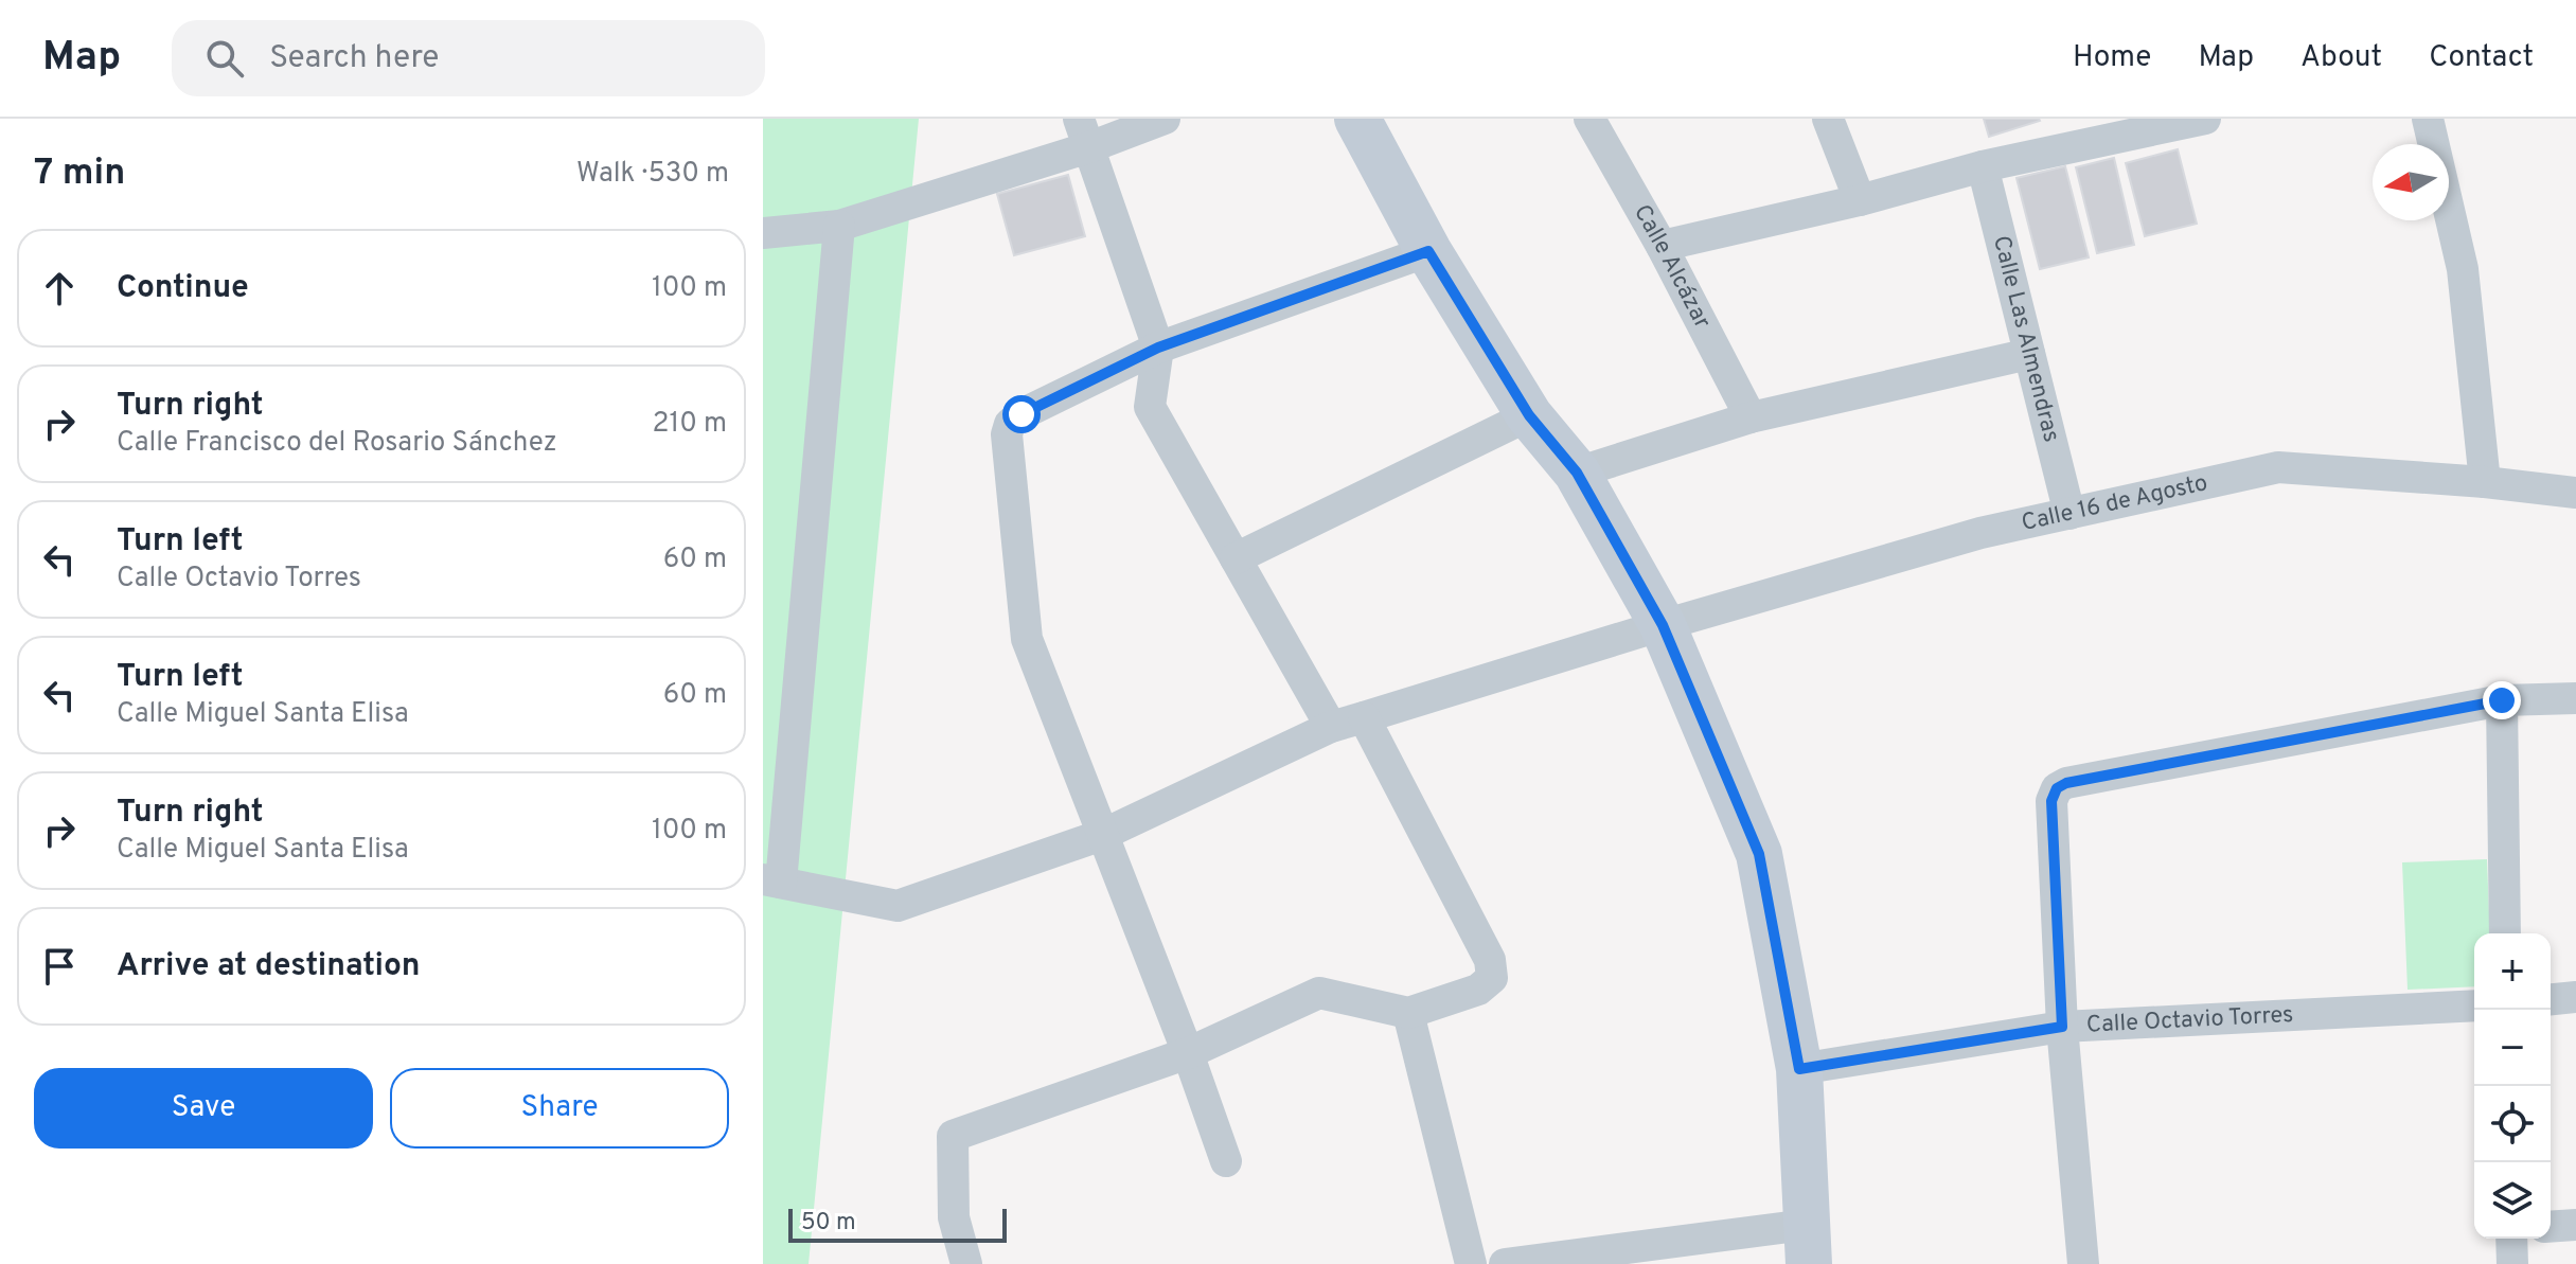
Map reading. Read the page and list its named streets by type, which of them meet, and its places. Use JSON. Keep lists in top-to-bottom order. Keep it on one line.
{"streets":{"street":["Calle Alcázar","Calle Las Almendras","Calle 16 de Agosto","Calle Octavio Torres"]},"crossings":[["Calle Las Almendras","Calle 16 de Agosto"]],"scale_bar":"50 m","north":"left","page":{"header":"Map","search":"Search here","nav":["Home","Map","About","Contact"],"heading":["7 min","Walk · 530 m"],"list":[["Continue","100 m"],["Turn right","Calle Francisco del Rosario Sánchez","210 m"],["Turn left","Calle Octavio Torres","60 m"],["Turn left","Calle Miguel Santa Elisa","60 m"],["Turn right","Calle Miguel Santa Elisa","100 m"],"Arrive at destination"],"map_buttons":["+","−"],"buttons":["Save","Share"],"scale":"50 m"}}
